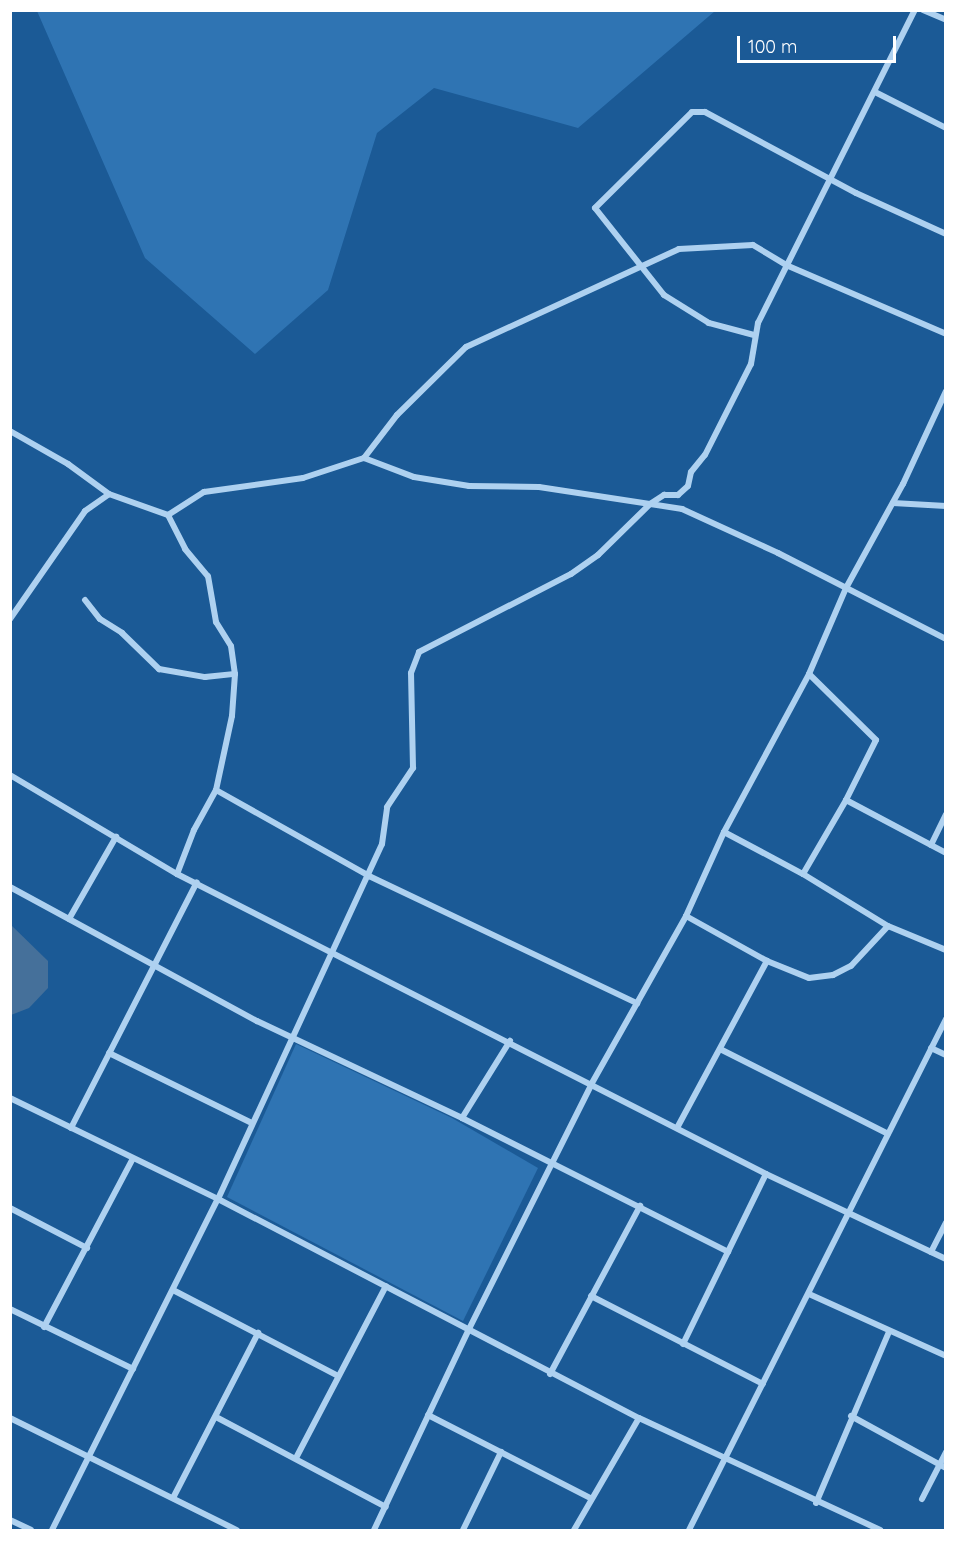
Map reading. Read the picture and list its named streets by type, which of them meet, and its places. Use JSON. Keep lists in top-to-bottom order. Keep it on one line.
{"scale_bar":"100 m"}
